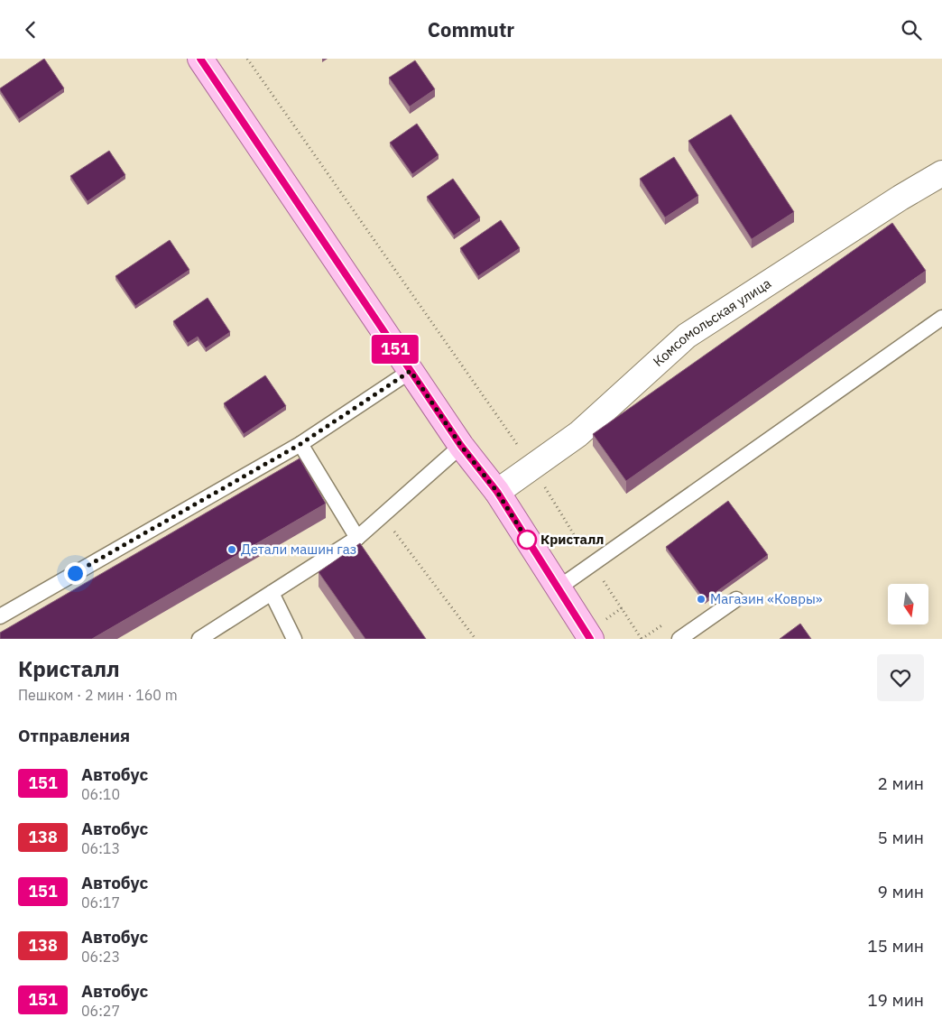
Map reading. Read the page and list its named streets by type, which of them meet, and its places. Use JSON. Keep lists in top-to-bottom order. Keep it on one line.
{"streets":{"street":["Комсомольская улица"]},"places":["Кристалл","Детали машин газ","Магазин «Ковры»"],"lines":["bus line 151"],"north":"bottom","page":{"header":"Commutr","on_map":"151","heading":[["Кристалл","Пешком · 2 мин · 160 m"],"Отправления"],"list":[{"mark":"151","name":"Автобус","note":"06:10","value":"2 мин"},{"mark":"138","name":"Автобус","note":"06:13","value":"5 мин"},{"mark":"151","name":"Автобус","note":"06:17","value":"9 мин"},{"mark":"138","name":"Автобус","note":"06:23","value":"15 мин"},{"mark":"151","name":"Автобус","note":"06:27","value":"19 мин"}]}}
